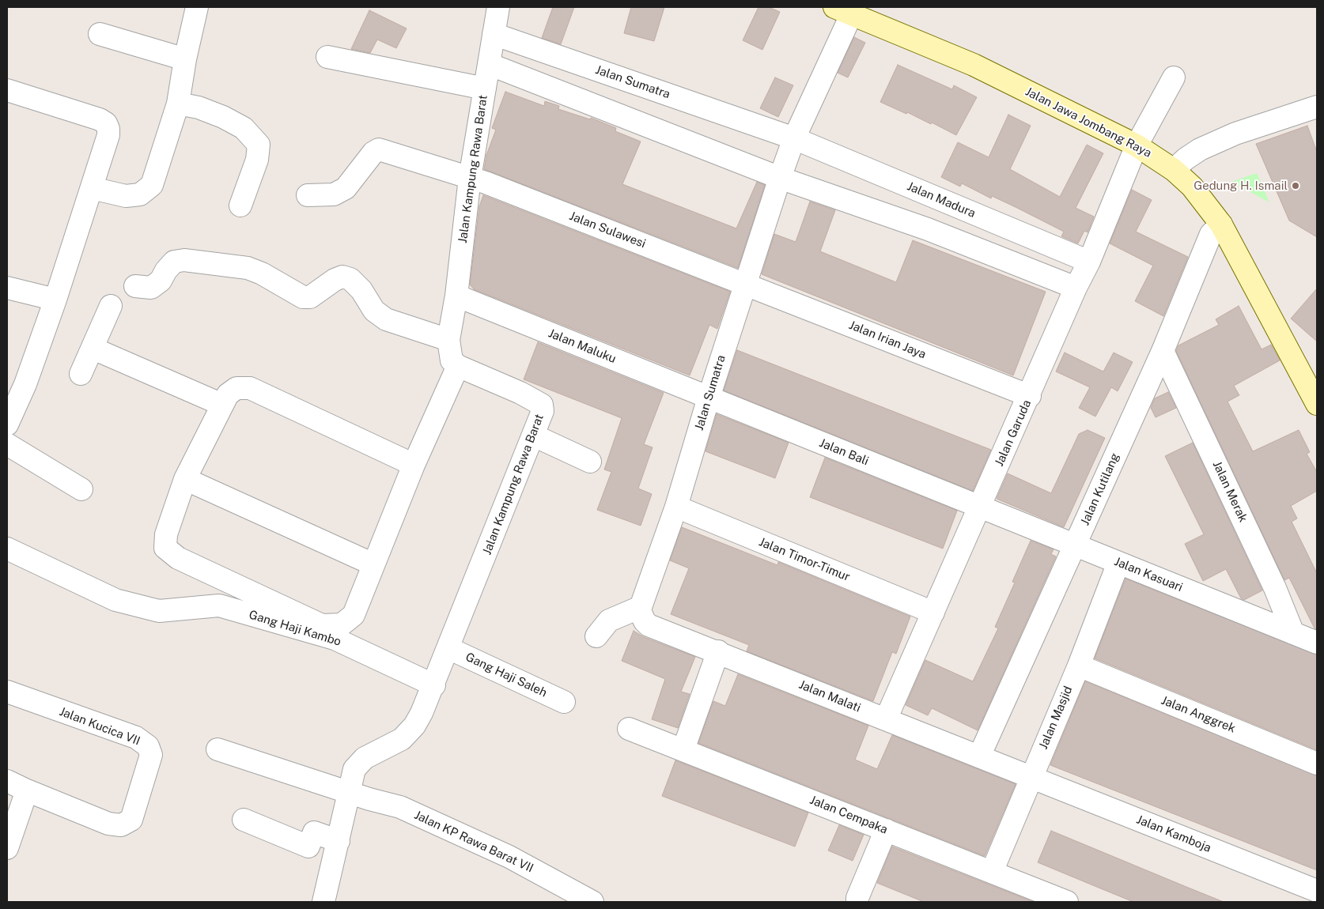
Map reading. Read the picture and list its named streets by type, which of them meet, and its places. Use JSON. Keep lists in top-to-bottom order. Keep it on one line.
{"streets":{"main road":["Jalan Jawa Jombang Raya"],"street":["Jalan Sumatra","Jalan Kampung Rawa Barat","Jalan Madura","Jalan Sulawesi","Jalan Irian Jaya","Jalan Maluku","Jalan Garuda","Jalan Bali","Jalan Kutilang","Jalan Merak","Jalan Timor-Timur","Jalan Kasuari","Gang Haji Kambo","Gang Haji Saleh","Jalan Malati","Jalan Anggrek","Jalan Masjid","Jalan Kucica VII","Jalan Cempaka","Jalan Kamboja","Jalan KP Rawa Barat VII"]},"crossings":[["Jalan Sumatra","Jalan Jawa Jombang Raya"],["Jalan Sumatra","Jalan Kampung Rawa Barat"],["Jalan Sumatra","Jalan Madura"],["Jalan Sumatra","Jalan Sulawesi"],["Jalan Sumatra","Jalan Irian Jaya"],["Jalan Sumatra","Jalan Maluku"],["Jalan Sumatra","Jalan Bali"],["Jalan Sumatra","Jalan Timor-Timur"],["Jalan Sumatra","Jalan Malati"],["Jalan Jawa Jombang Raya","Jalan Garuda"],["Jalan Jawa Jombang Raya","Jalan Kutilang"],["Jalan Kampung Rawa Barat","Jalan Sulawesi"],["Jalan Kampung Rawa Barat","Jalan Maluku"],["Jalan Kampung Rawa Barat","Gang Haji Kambo"],["Jalan Kampung Rawa Barat","Gang Haji Saleh"],["Jalan Kampung Rawa Barat","Jalan KP Rawa Barat VII"],["Jalan Madura","Jalan Garuda"],["Jalan Sulawesi","Jalan Irian Jaya"],["Jalan Irian Jaya","Jalan Garuda"],["Jalan Maluku","Jalan Bali"],["Jalan Garuda","Jalan Bali"],["Jalan Garuda","Jalan Timor-Timur"],["Jalan Garuda","Jalan Kasuari"],["Jalan Garuda","Jalan Malati"],["Jalan Bali","Jalan Kasuari"],["Jalan Kutilang","Jalan Merak"],["Jalan Kutilang","Jalan Kasuari"],["Jalan Kutilang","Jalan Malati"],["Jalan Merak","Jalan Kasuari"],["Jalan Kasuari","Jalan Masjid"],["Jalan Malati","Jalan Masjid"],["Jalan Malati","Jalan Kamboja"],["Jalan Anggrek","Jalan Masjid"],["Jalan Masjid","Jalan Cempaka"],["Jalan Masjid","Jalan Kamboja"]],"places":["Gedung H. Ismail"]}
